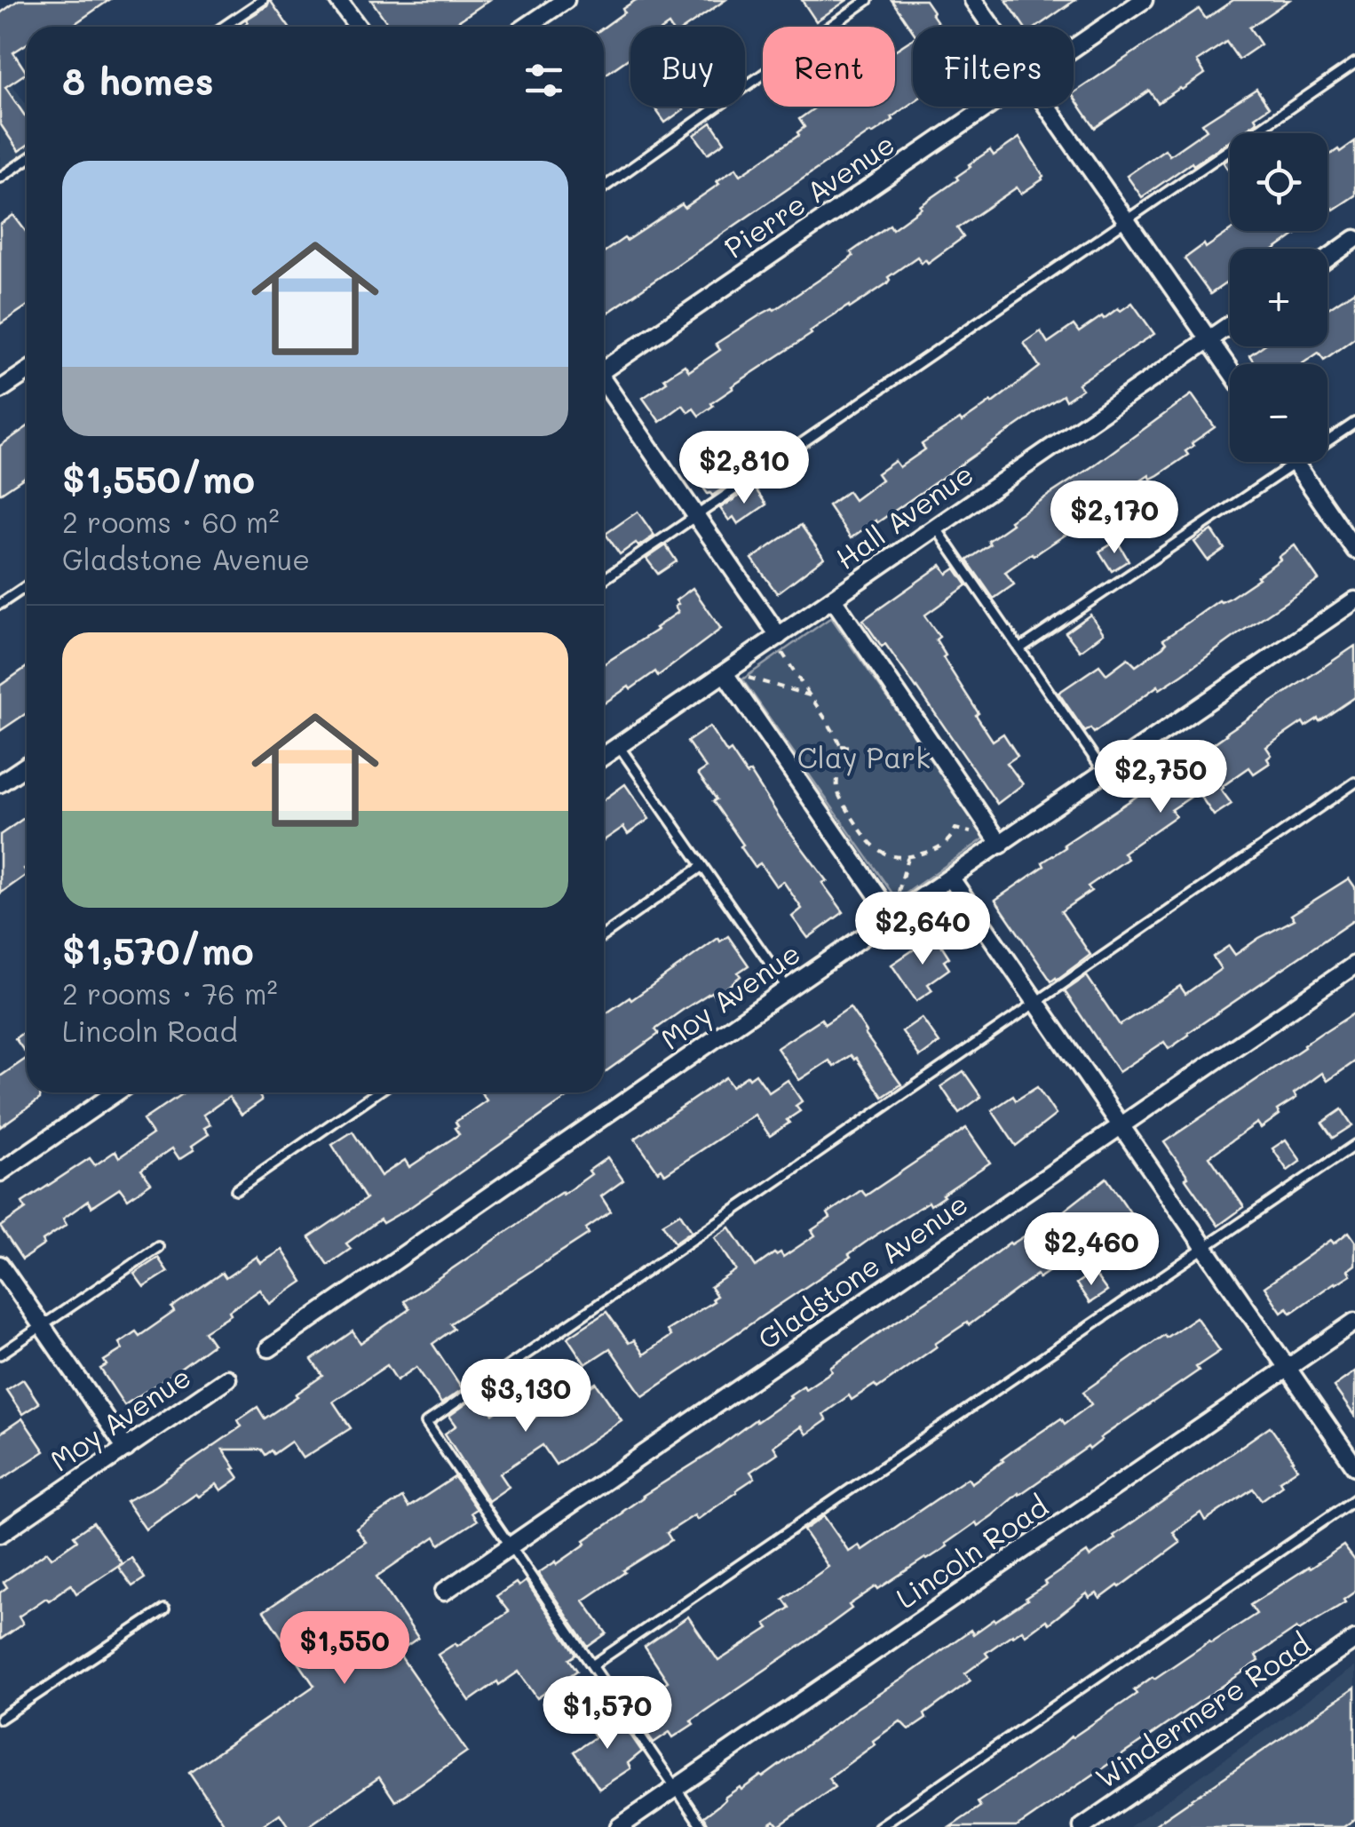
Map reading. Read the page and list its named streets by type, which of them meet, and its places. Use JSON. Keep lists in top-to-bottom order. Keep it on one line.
{"streets":{"street":["Pierre Avenue","Hall Avenue","Moy Avenue","Gladstone Avenue","Lincoln Road","Windermere Road"]},"parks":["Clay Park"],"page":{"chip":["Buy","Rent","Filters"],"heading":"8 homes","map_buttons":["+","−"],"list":[{"name":"$1,550/mo","note":"2 rooms · 60 m² · Gladstone Avenue"},{"name":"$1,570/mo","note":"2 rooms · 76 m² · Lincoln Road"}],"price":["$2,810","$2,170","$2,750","$2,640","$2,460","$3,130","$1,550","$1,570"]}}
